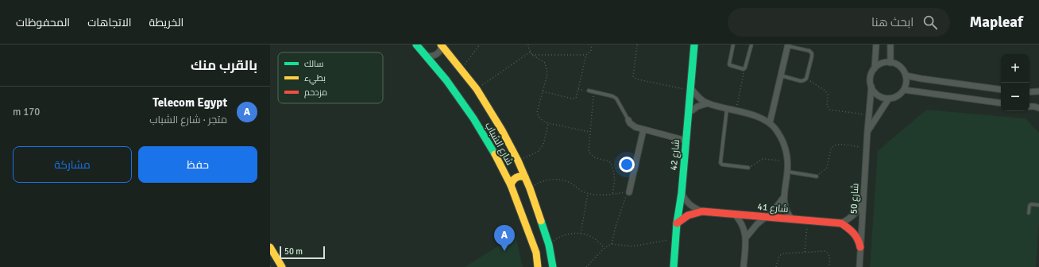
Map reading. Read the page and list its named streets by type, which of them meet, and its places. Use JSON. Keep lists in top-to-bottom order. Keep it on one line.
{"streets":{"street":["شارع الشباب","شارع 42","شارع 50","شارع 41"]},"crossings":[["شارع 42","شارع 41"]],"legend":["سالك","بطيء","مزدحم"],"scale_bar":"50 m","page":{"header":"Mapleaf","search":"ابحث هنا","nav":["الخريطة","الاتجاهات","المحفوظات"],"heading":"بالقرب منك","map_buttons":["+","−"],"list":[{"mark":"A","name":"Telecom Egypt","note":"متجر · شارع الشباب","value":"170 m"}],"buttons":["حفظ","مشاركة"],"pins":"A","scale":"50 m"}}
